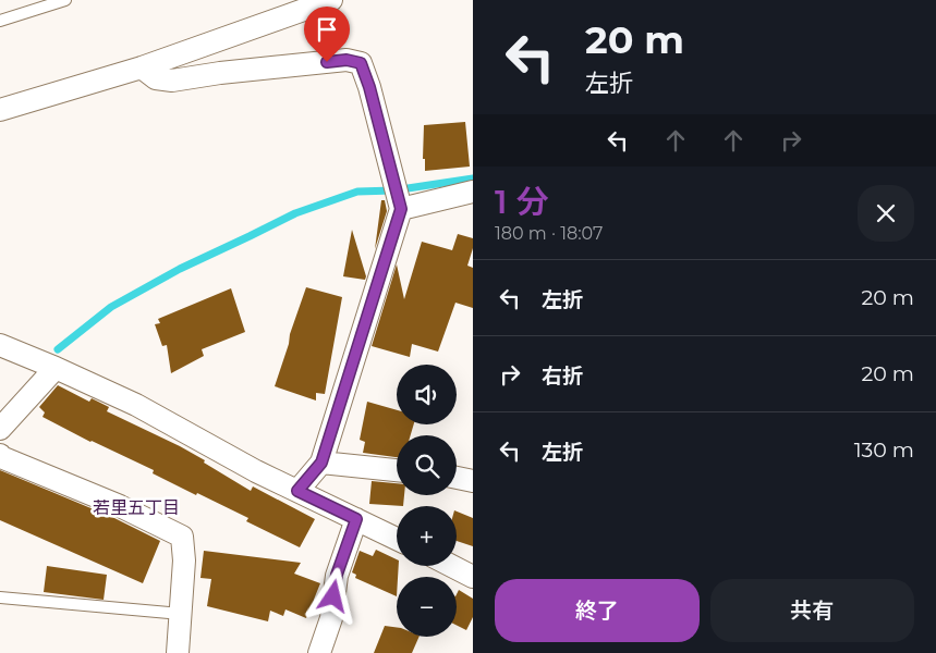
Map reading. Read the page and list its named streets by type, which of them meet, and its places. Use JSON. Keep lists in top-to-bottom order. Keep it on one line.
{"districts":["若里五丁目"],"page":{"turn":["20 m","左折"],"heading":["1 分","180 m · 18:07"],"list":[{"name":"左折","value":"20 m"},{"name":"右折","value":"20 m"},{"name":"左折","value":"130 m"}],"map_buttons":["+","−"],"buttons":["終了","共有"]}}
